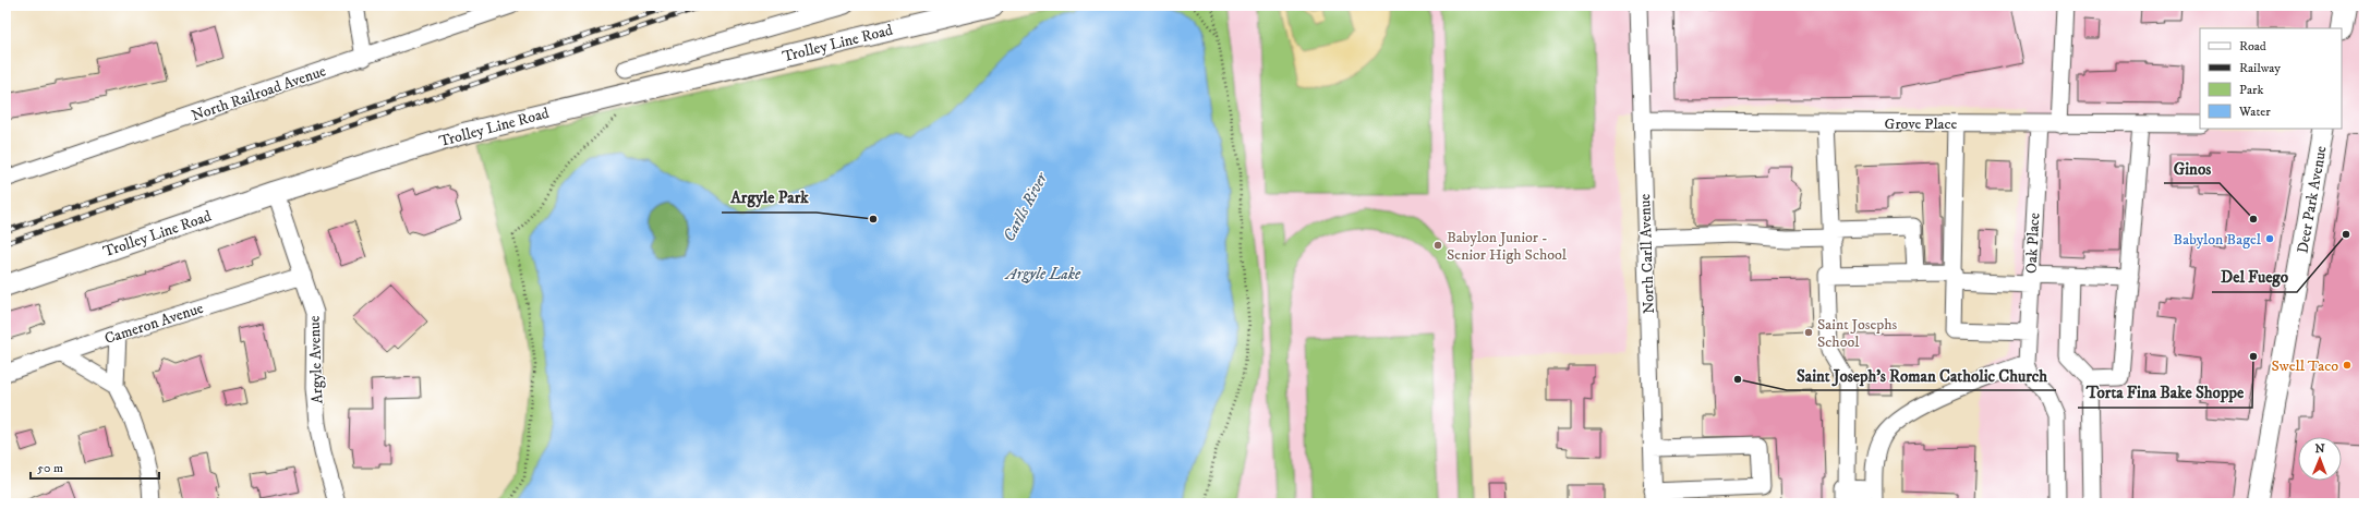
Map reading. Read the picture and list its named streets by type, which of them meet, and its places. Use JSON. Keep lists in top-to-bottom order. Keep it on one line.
{"streets":{"main road":["Trolley Line Road","Deer Park Avenue"],"street":["North Railroad Avenue","Grove Place","Oak Place","North Carll Avenue","Cameron Avenue","Argyle Avenue"]},"crossings":[["Trolley Line Road","Argyle Avenue"],["Grove Place","Oak Place"],["Grove Place","North Carll Avenue"],["Cameron Avenue","Argyle Avenue"]],"water":["Carlls River","Argyle Lake"],"places":["Argyle Park","Ginos","Del Fuego","Babylon Bagel","Babylon Junior - Senior High School","Saint Josephs School","Torta Fina Bake Shoppe","Swell Taco","Saint Joseph's Roman Catholic Church"],"legend":["Road","Railway","Park","Water"],"scale_bar":"50 m","north":"top"}
